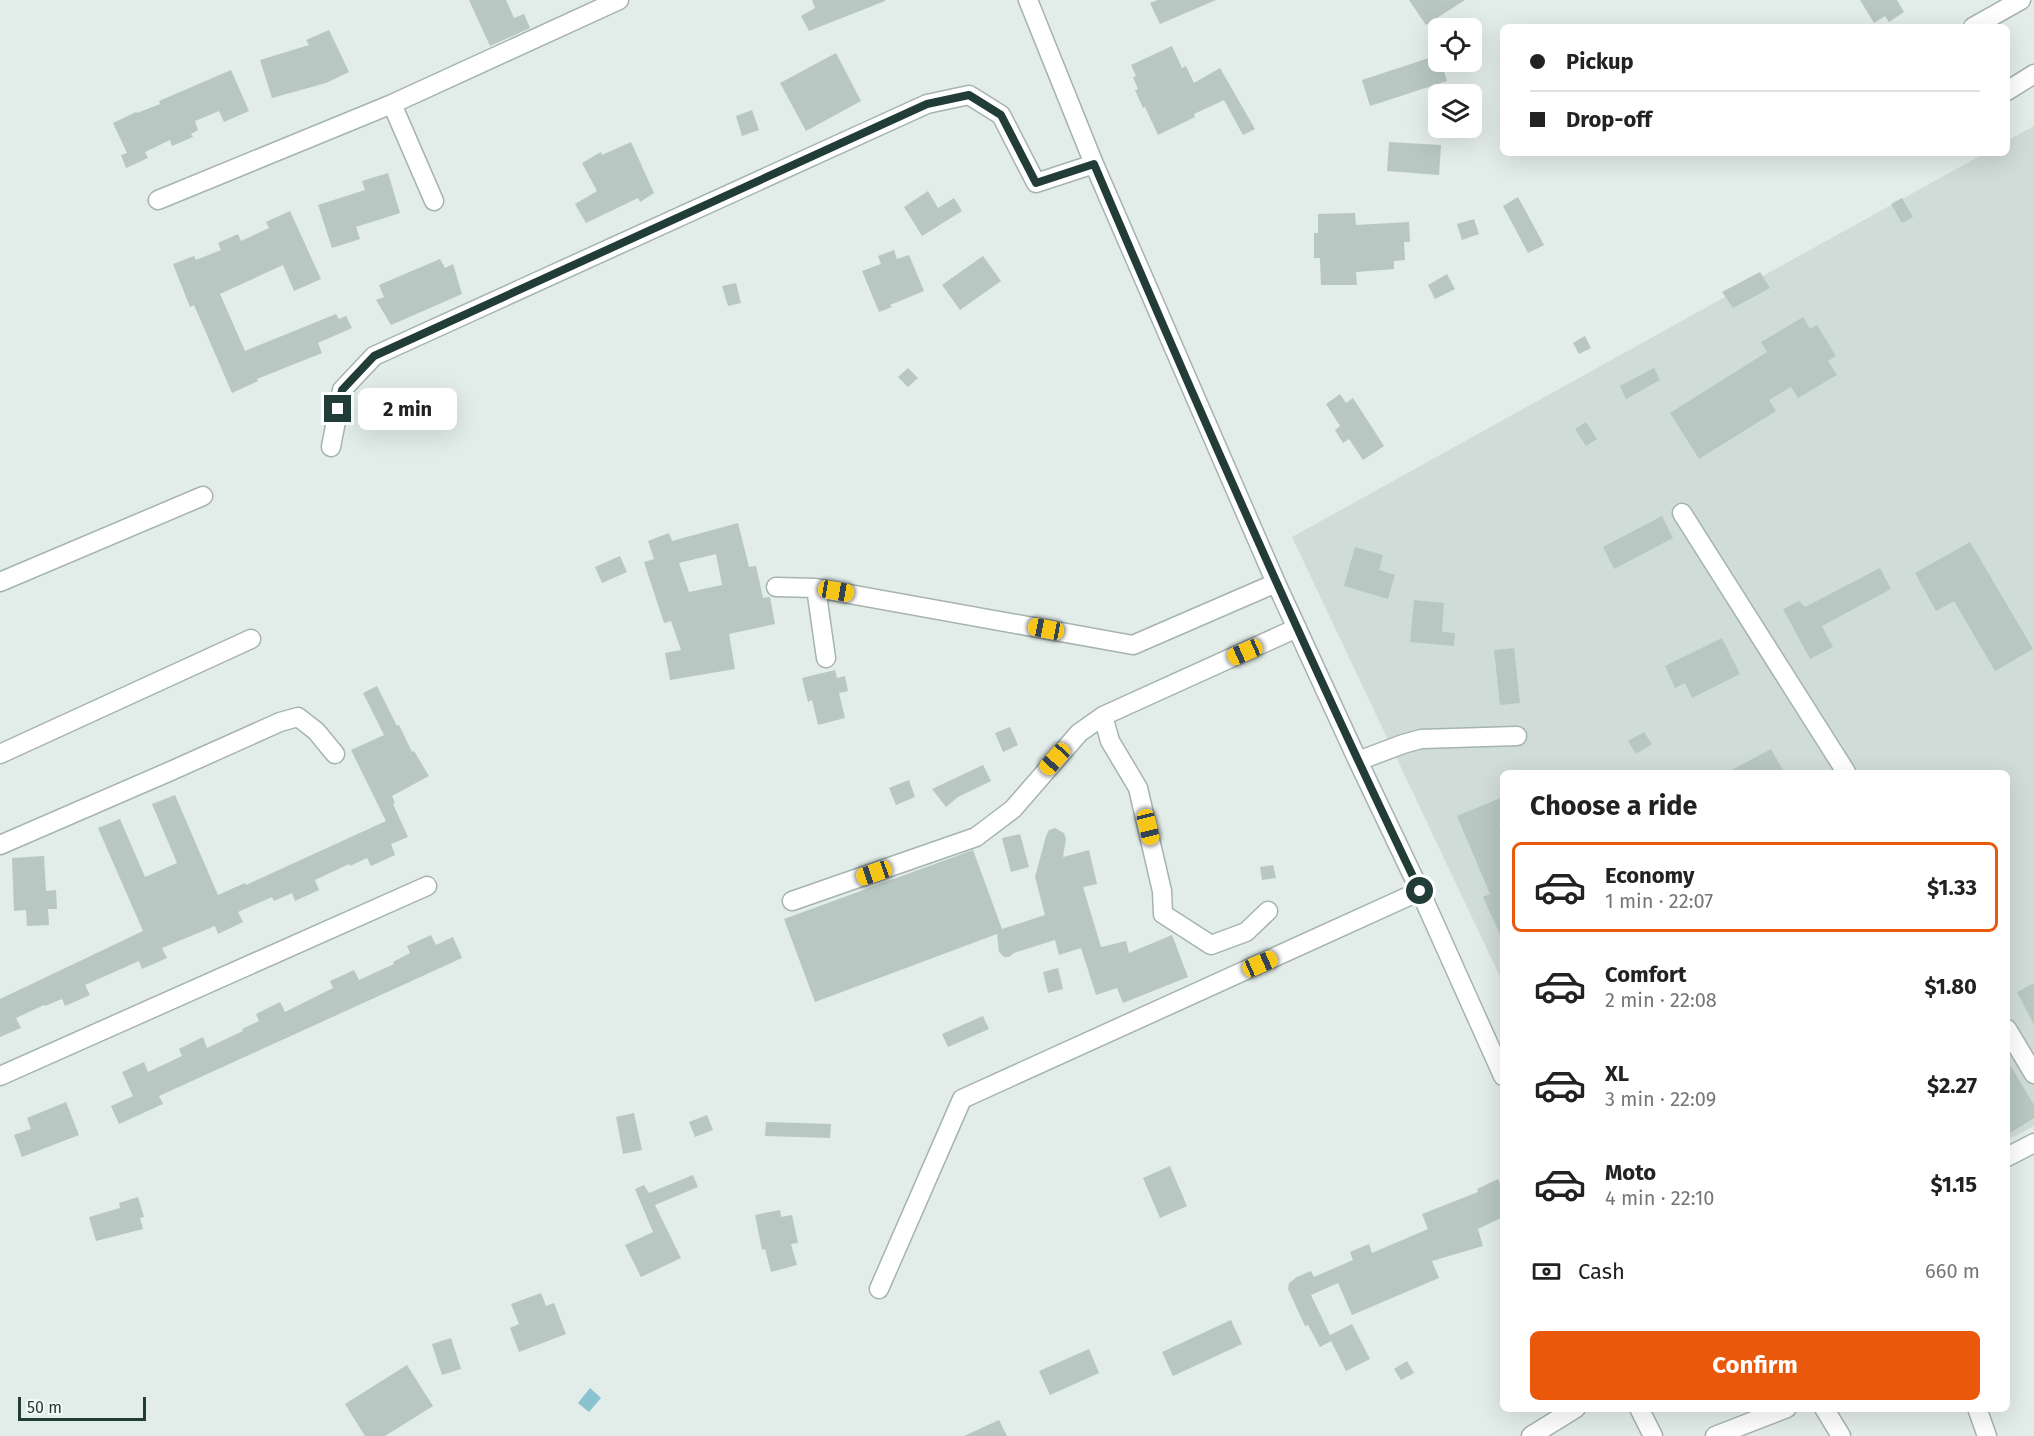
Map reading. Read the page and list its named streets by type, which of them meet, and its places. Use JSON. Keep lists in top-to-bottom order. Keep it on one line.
{"scale_bar":"50 m","page":{"banner":["Pickup","Drop-off"],"bubble":"2 min","heading":"Choose a ride","list":[{"name":"Economy","note":"1 min · 22:07","value":"$1.33"},{"name":"Comfort","note":"2 min · 22:08","value":"$1.80"},{"name":"XL","note":"3 min · 22:09","value":"$2.27"},{"name":"Moto","note":"4 min · 22:10","value":"$1.15"}],"pay":["Cash","660 m"],"buttons":"Confirm","scale":"50 m"}}
